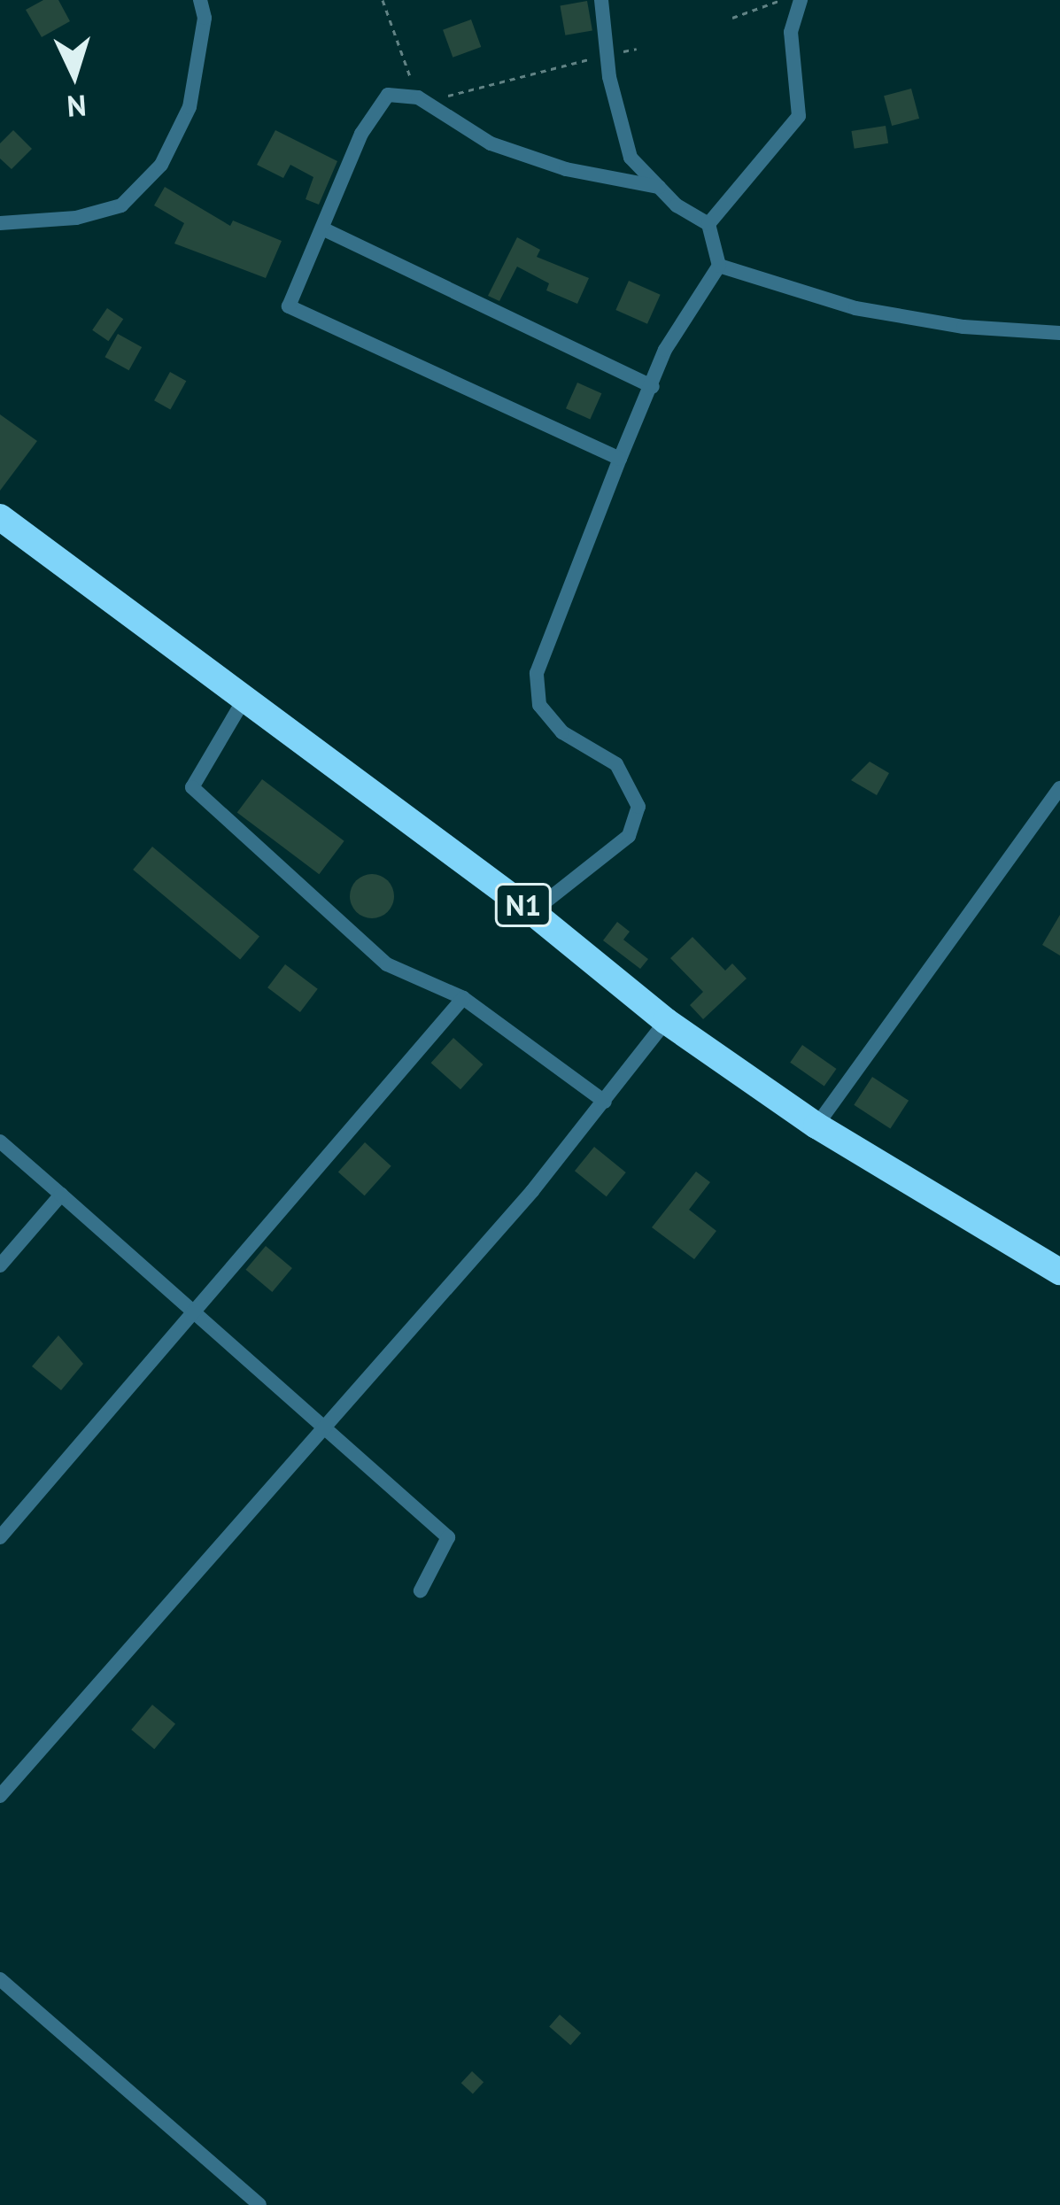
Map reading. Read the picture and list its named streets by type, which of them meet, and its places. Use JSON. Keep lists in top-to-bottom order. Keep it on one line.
{"streets":{"highway":["N1"]},"north":"bottom"}
